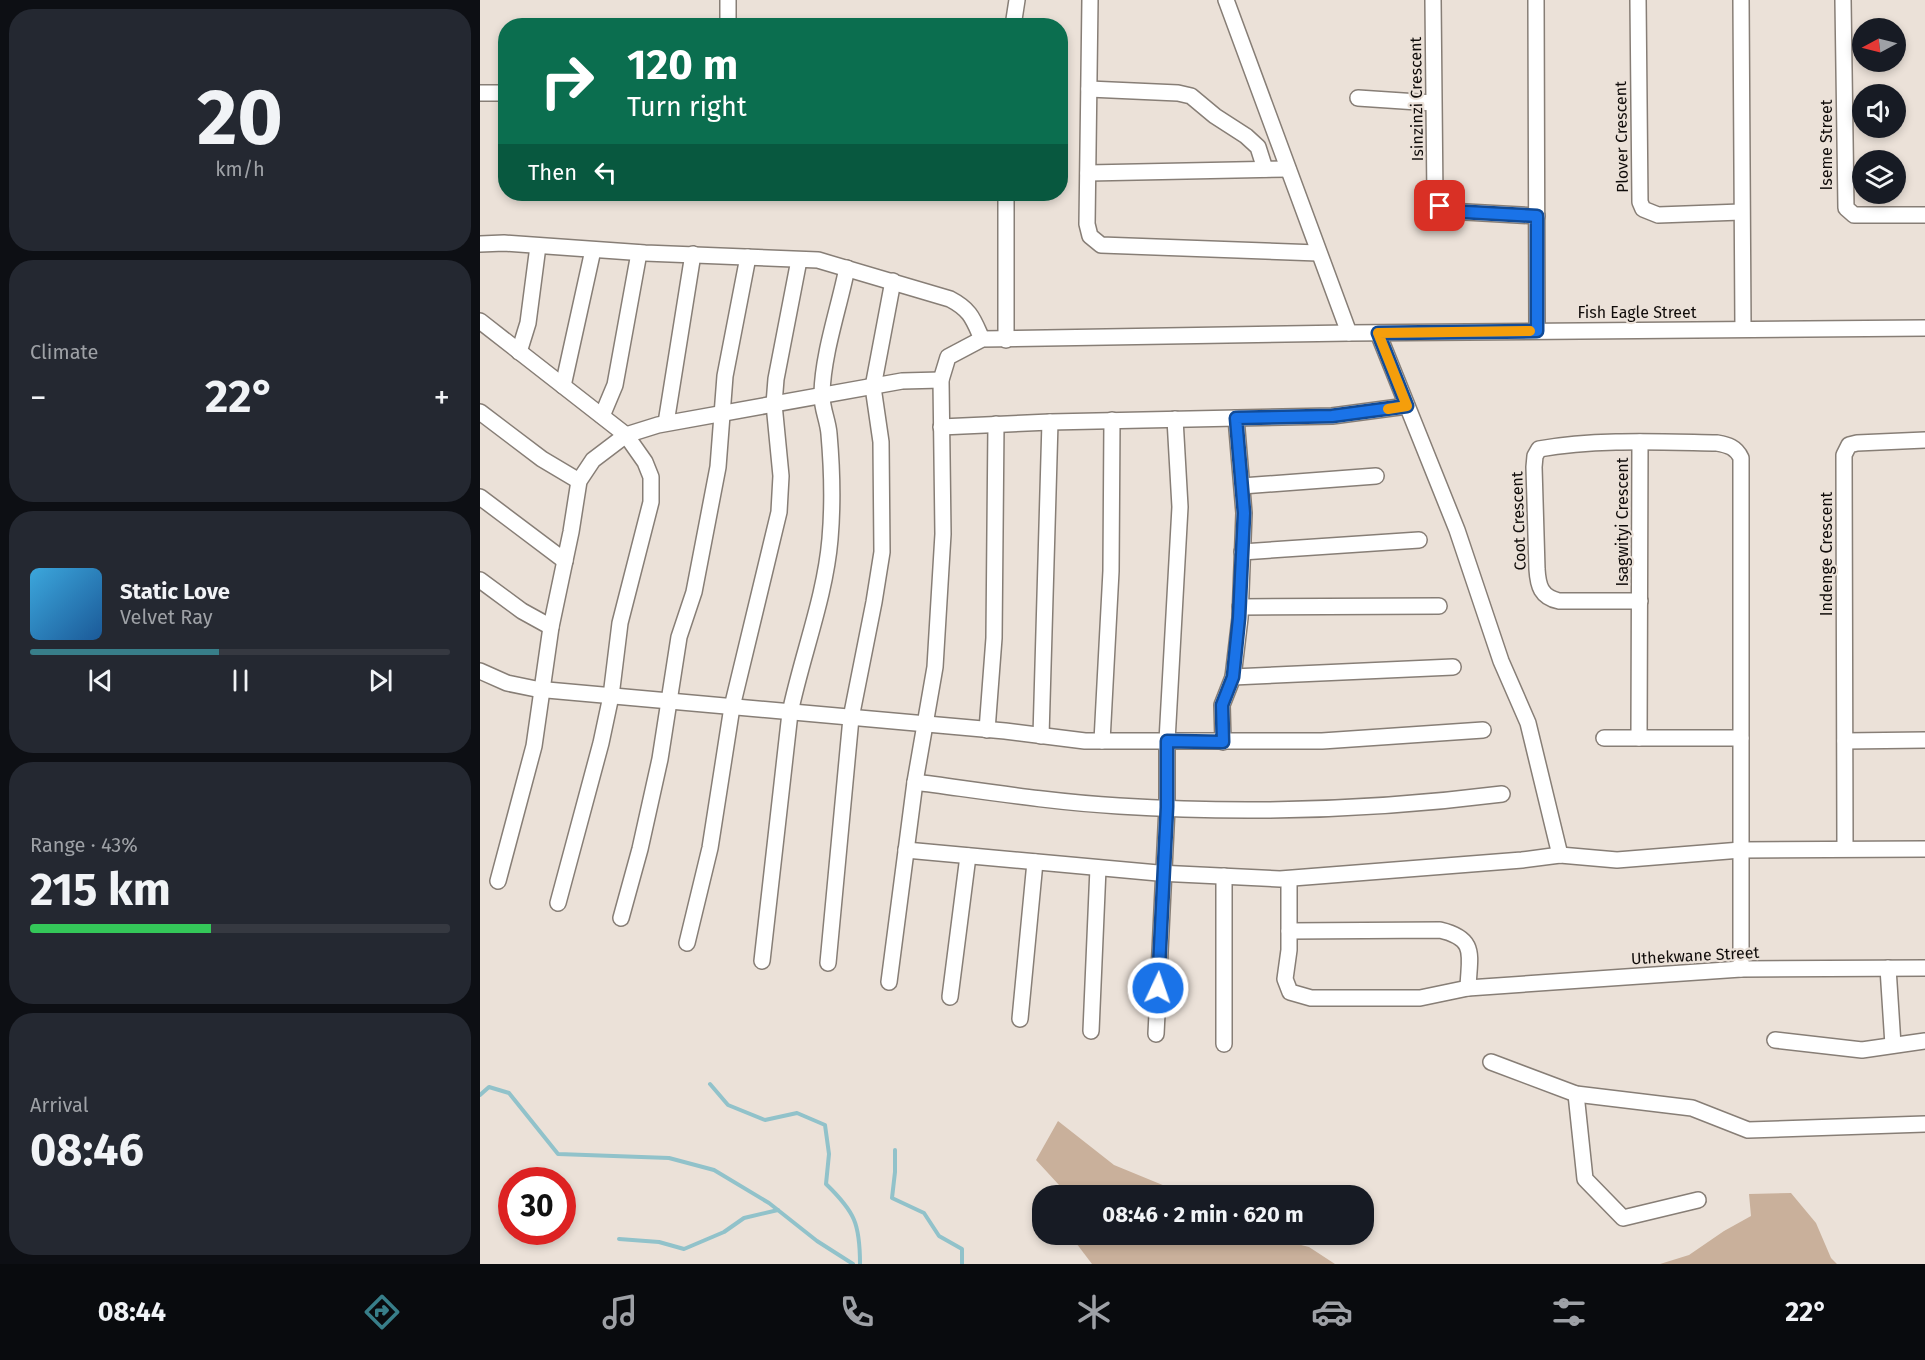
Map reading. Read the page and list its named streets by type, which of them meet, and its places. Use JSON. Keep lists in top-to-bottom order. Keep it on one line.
{"streets":{"street":["Isinzinzi Crescent","Plover Crescent","Iseme Street","Fish Eagle Street","Coot Crescent","Isagwityi Crescent","Indenge Crescent","Uthekwane Street"]},"crossings":[["Coot Crescent","Isagwityi Crescent"],["Isagwityi Crescent","Uthekwane Street"]],"north":"left","page":{"tile":[["20","km/h"],"Climate",["Range · 43%","215 km"],["Arrival","08:46"]],"turn":["120 m","Turn right"],"then":"Then","heat":["−","22°","+"],"song":["Static Love","Velvet Ray"],"limit":"30","trip":"08:46 · 2 min · 620 m","tabs":["08:44","22°"]}}
